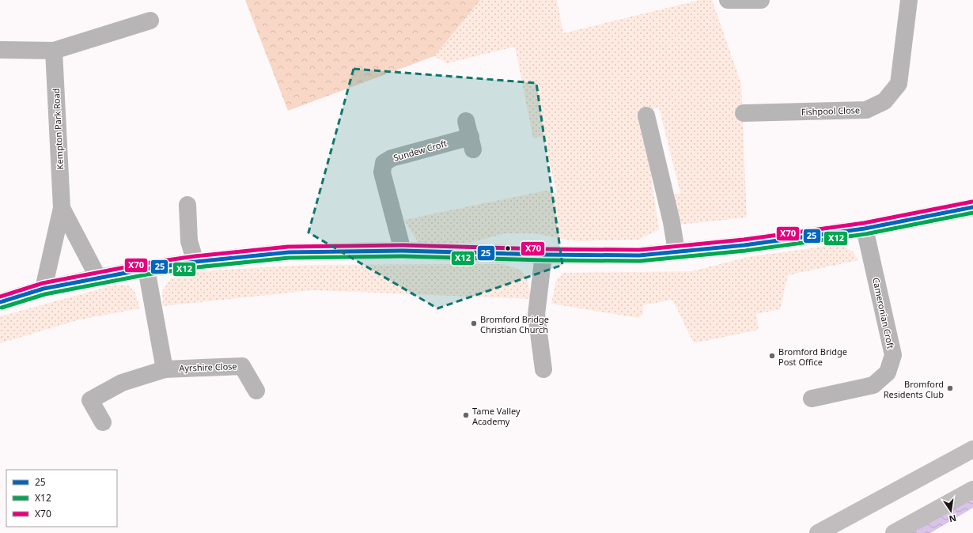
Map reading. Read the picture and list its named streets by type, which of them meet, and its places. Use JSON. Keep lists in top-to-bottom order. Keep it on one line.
{"streets":{"street":["Fishpool Close","Kempton Park Road","Sundew Croft","Cameronian Croft","Ayrshire Close"]},"places":["Bromford Bridge Christian Church","Bromford Bridge Post Office","Bromford Residents Club","Tame Valley Academy"],"lines":["transit line X70","transit line 25","transit line X12"],"legend":["25","X12","X70"],"north":"bottom"}
